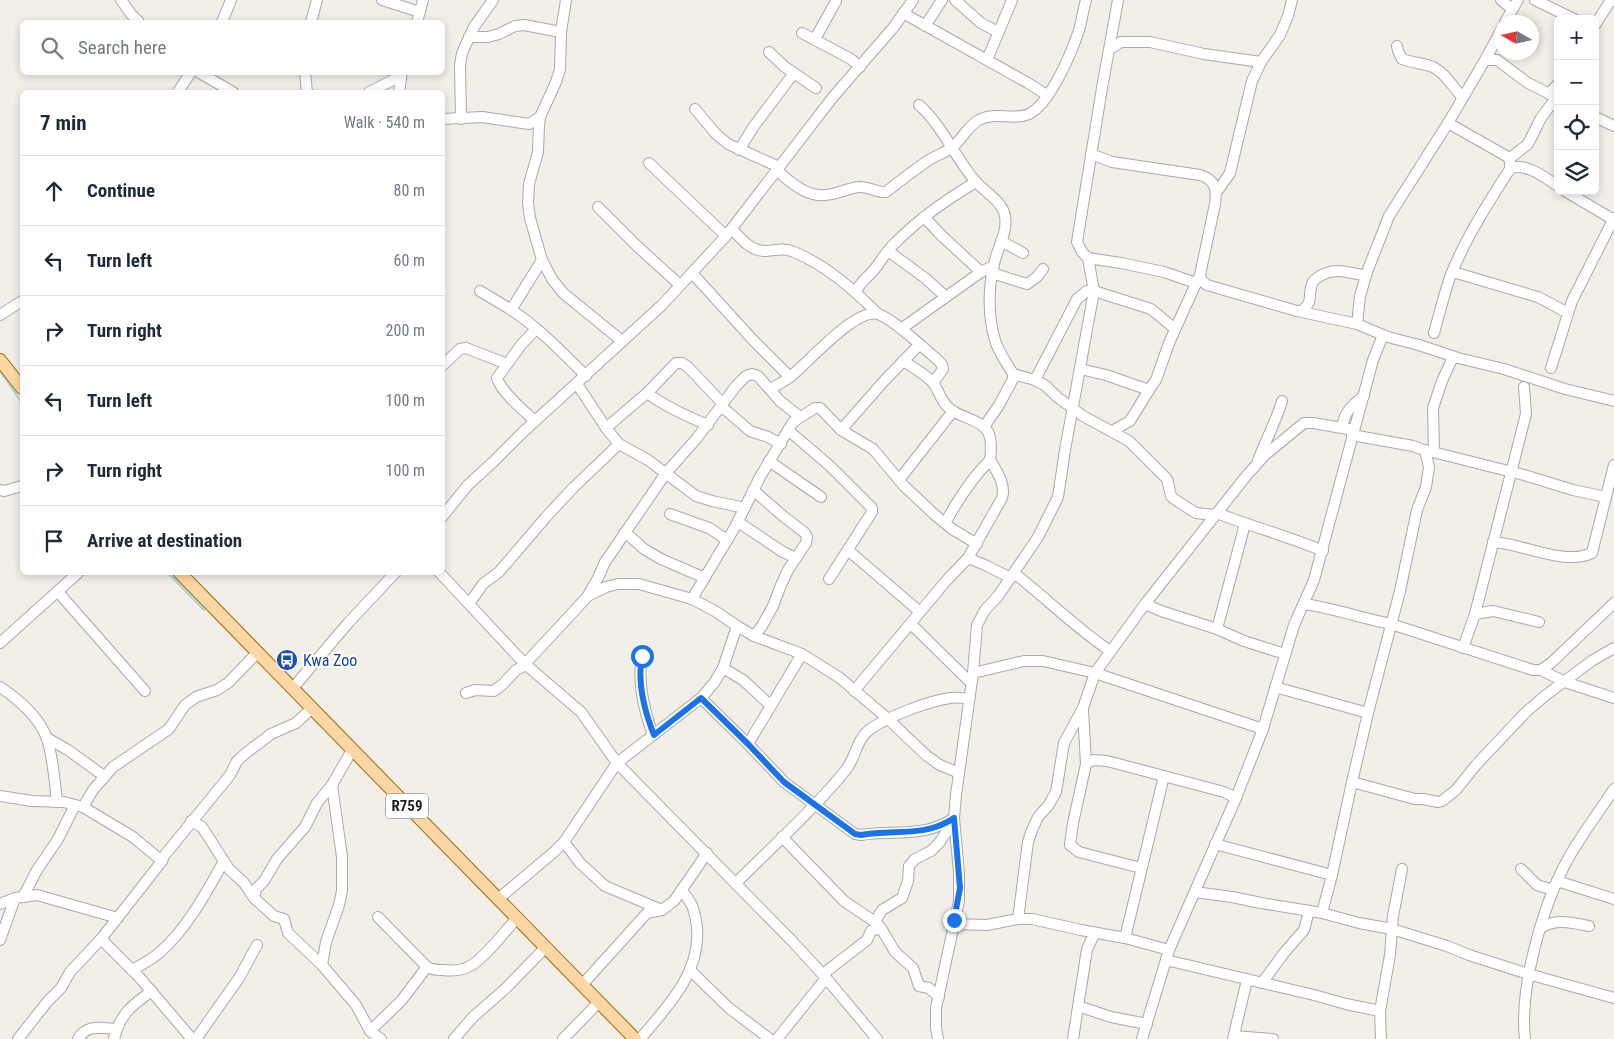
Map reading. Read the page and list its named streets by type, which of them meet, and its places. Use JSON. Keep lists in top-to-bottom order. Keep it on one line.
{"streets":{"main road":["R759"]},"places":{"bus stop":["Kwa Zoo"]},"north":"left","page":{"map_buttons":["+","−"],"search":"Search here","heading":["7 min","Walk · 540 m"],"list":[["Continue","80 m"],["Turn left","60 m"],["Turn right","200 m"],["Turn left","100 m"],["Turn right","100 m"],"Arrive at destination"]}}
